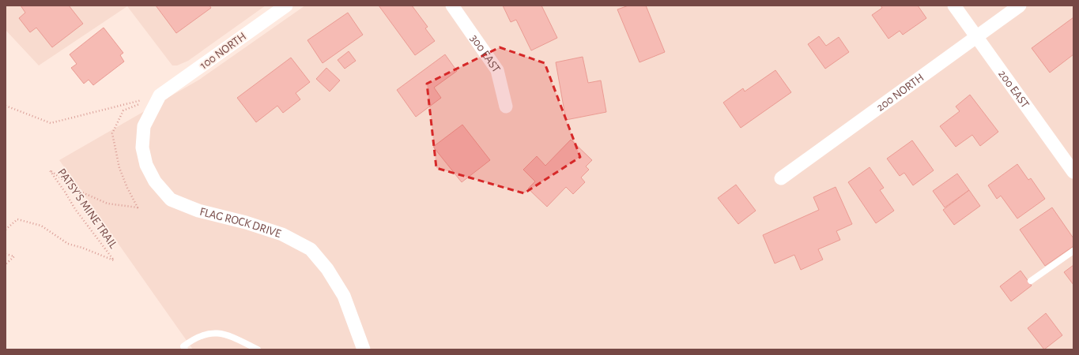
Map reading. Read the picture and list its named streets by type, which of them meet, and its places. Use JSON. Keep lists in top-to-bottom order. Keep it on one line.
{"streets":{"street":["100 NORTH","300 EAST","200 EAST","200 NORTH","FLAG ROCK DRIVE"],"path":["PATSY'S MINE TRAIL"]},"crossings":[["100 NORTH","PATSY'S MINE TRAIL"],["100 NORTH","FLAG ROCK DRIVE"],["200 EAST","200 NORTH"],["PATSY'S MINE TRAIL","FLAG ROCK DRIVE"]]}
